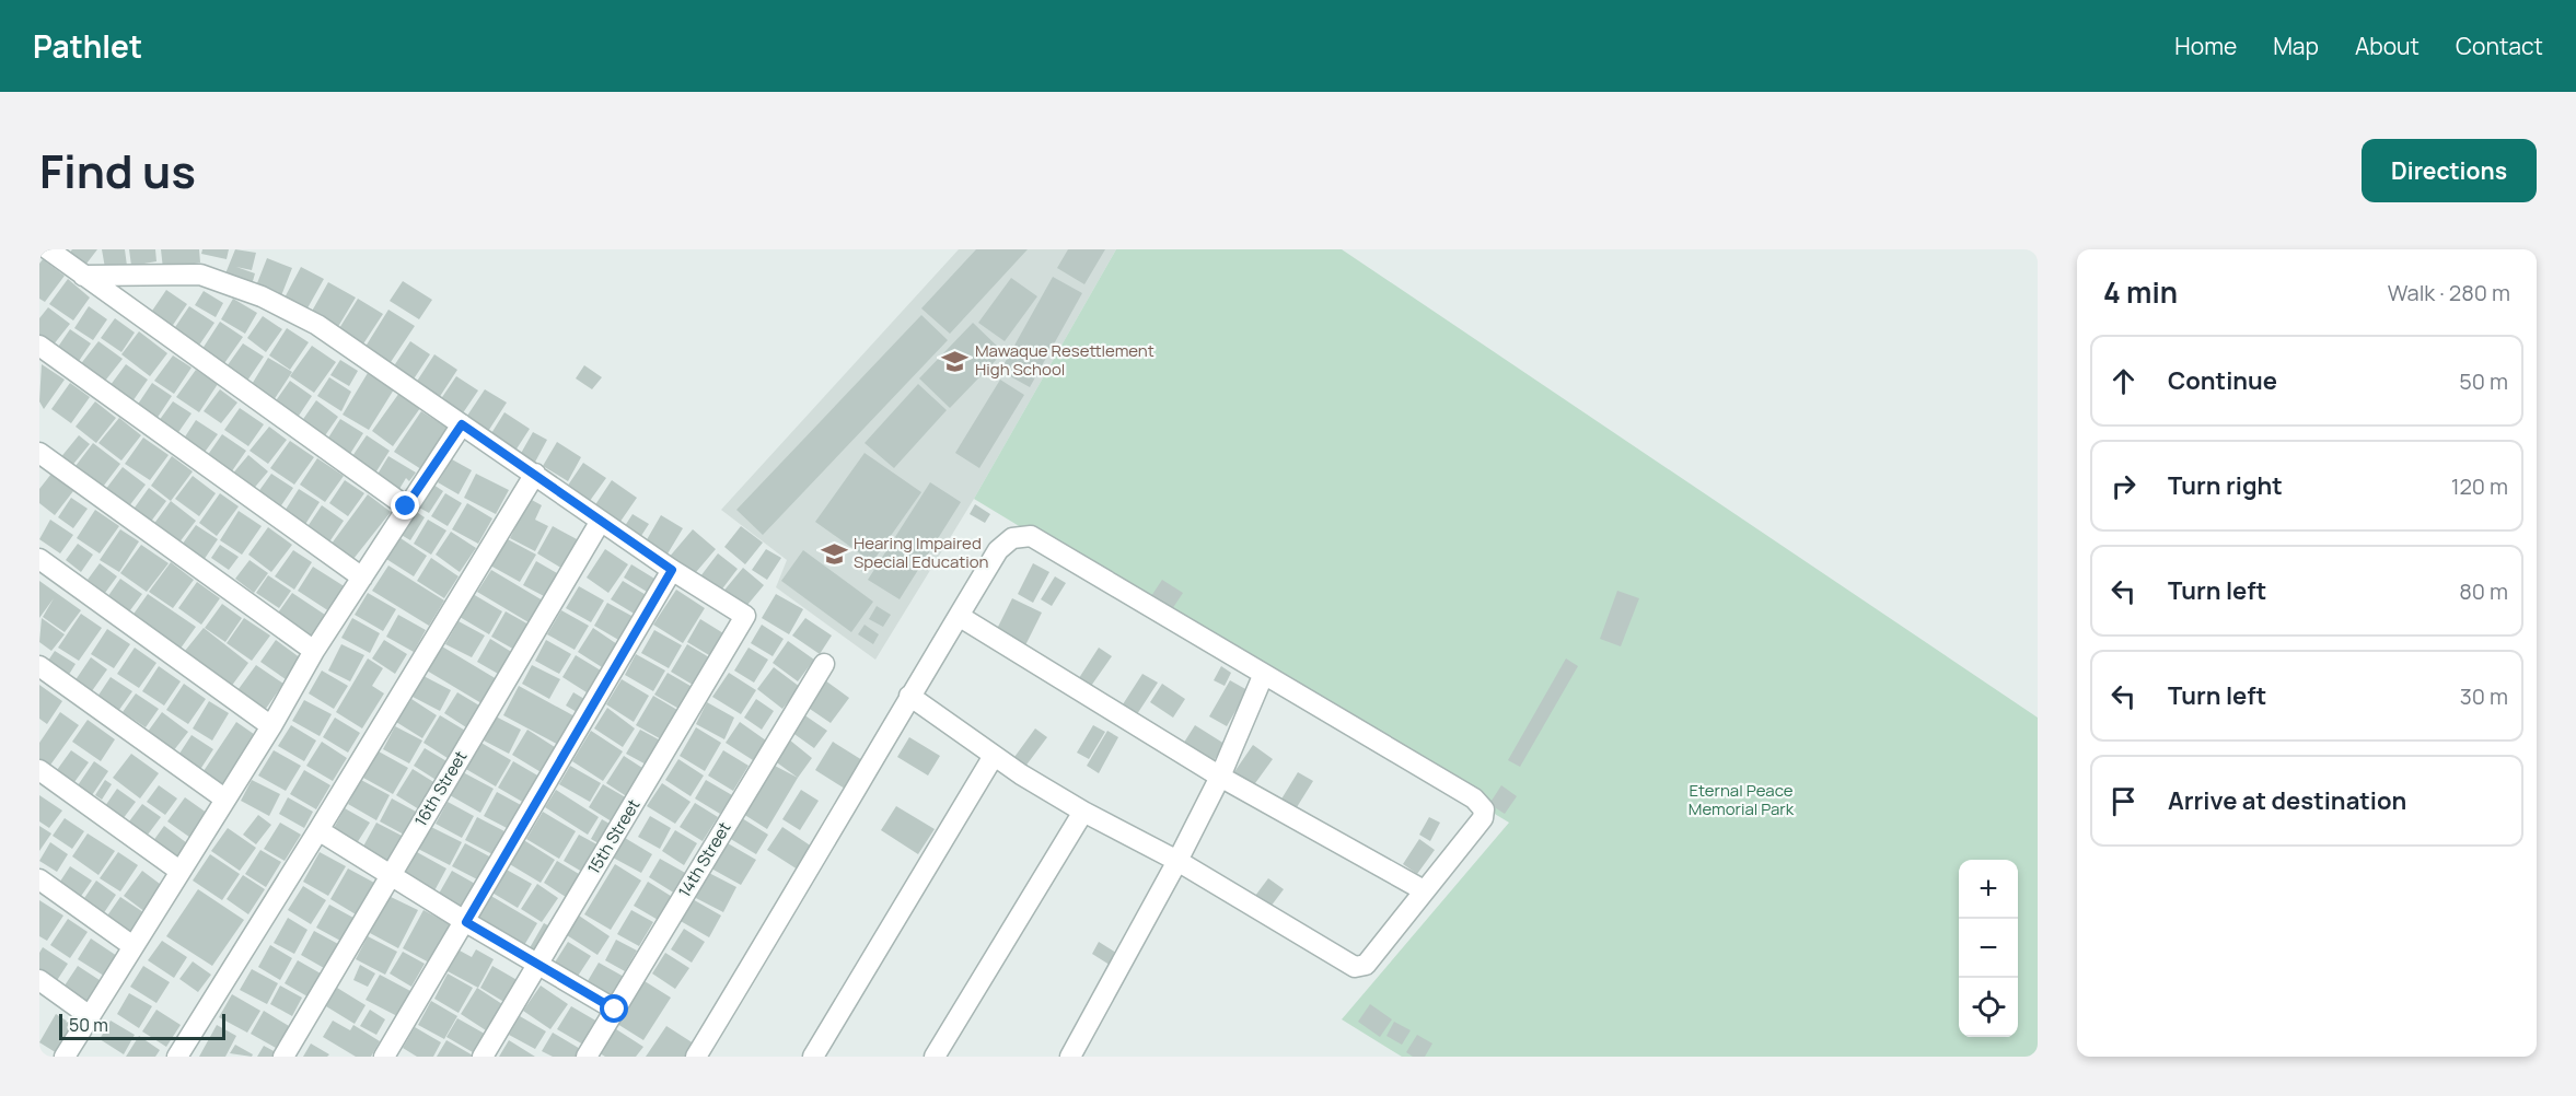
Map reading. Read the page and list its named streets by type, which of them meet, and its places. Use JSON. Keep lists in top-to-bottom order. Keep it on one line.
{"streets":{"street":["16th Street","15th Street","14th Street"]},"parks":["Eternal Peace Memorial Park"],"places":{"school or university":["Mawaque Resettlement High School","Hearing Impaired Special Education"]},"scale_bar":"50 m","page":{"header":"Pathlet","nav":["Home","Map","About","Contact"],"title":"Find us","buttons":"Directions","heading":["4 min","Walk · 280 m"],"list":[["Continue","50 m"],["Turn right","120 m"],["Turn left","80 m"],["Turn left","30 m"],"Arrive at destination"],"map_buttons":["+","−"],"scale":"50 m"}}
